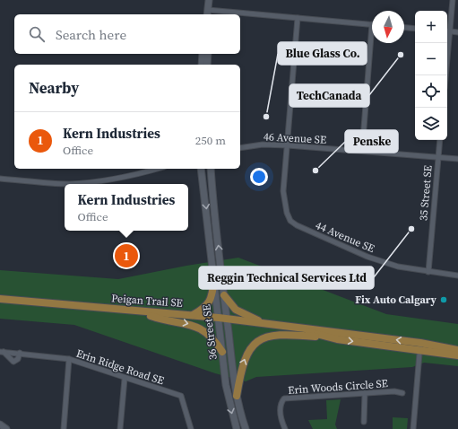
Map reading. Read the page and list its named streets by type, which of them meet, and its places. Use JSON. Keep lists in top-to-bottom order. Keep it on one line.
{"streets":{"main road":["Peigan Trail SE"],"street":["46 Avenue SE","35 Street SE","44 Avenue SE","36 Street SE","Erin Ridge Road SE","Erin Woods Circle SE"]},"crossings":[["46 Avenue SE","35 Street SE"],["46 Avenue SE","44 Avenue SE"],["35 Street SE","44 Avenue SE"],["Peigan Trail SE","36 Street SE"]],"places":["TechCanada","Blue Glass Co.","Penske","Reggin Technical Services Ltd","Fix Auto Calgary"],"north":"bottom","page":{"map_buttons":["+","−"],"search":"Search here","heading":"Nearby","list":[{"mark":"1","name":"Kern Industries","note":"Office","value":"250 m"}],"popup":["Kern Industries","Office"],"pins":"1"}}
